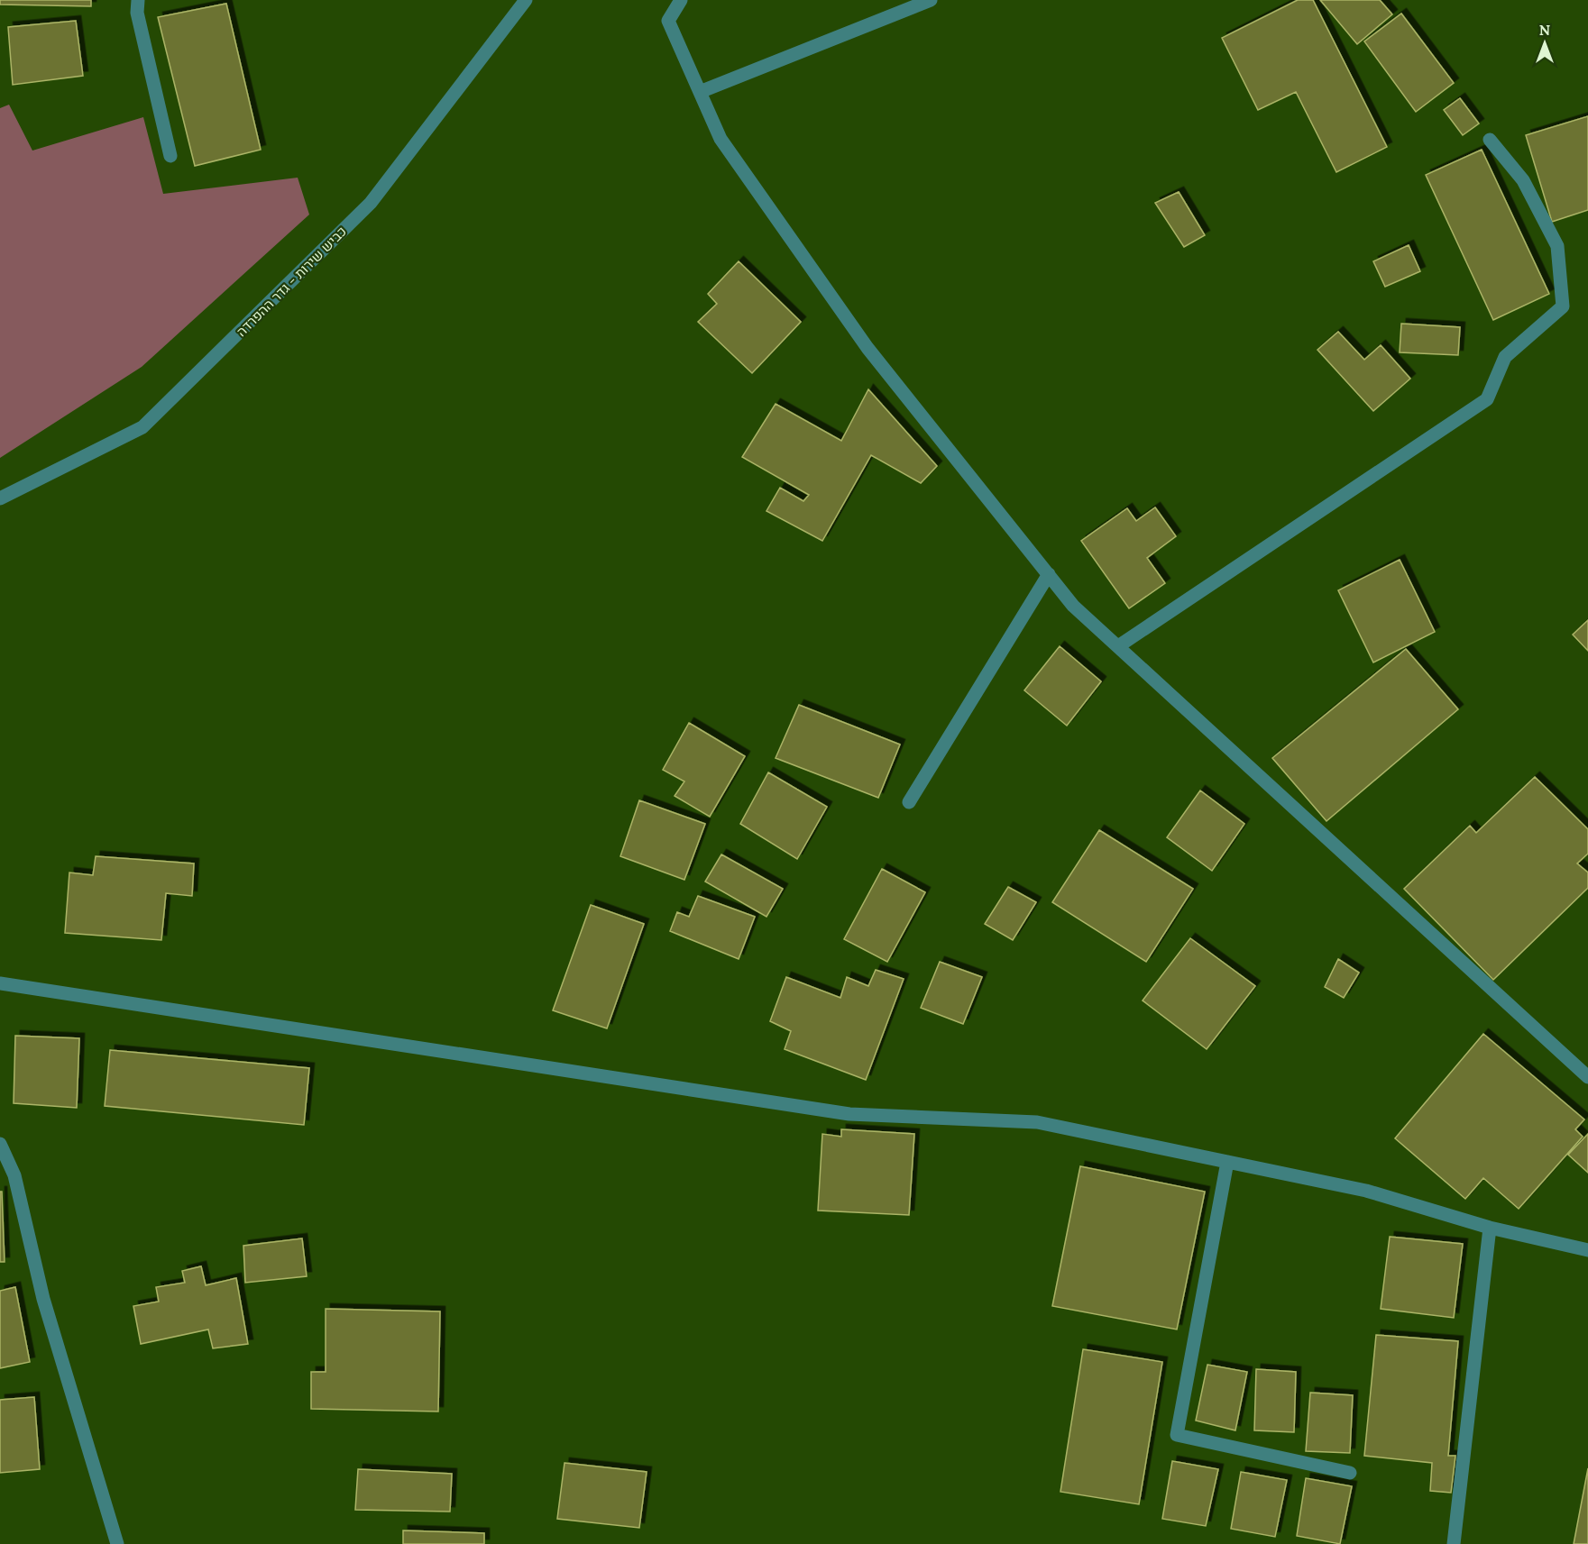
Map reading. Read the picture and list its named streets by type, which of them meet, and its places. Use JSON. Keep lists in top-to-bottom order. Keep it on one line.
{"streets":{"street":["כביש שירות - גדר ההפרדה"]},"north":"top"}
